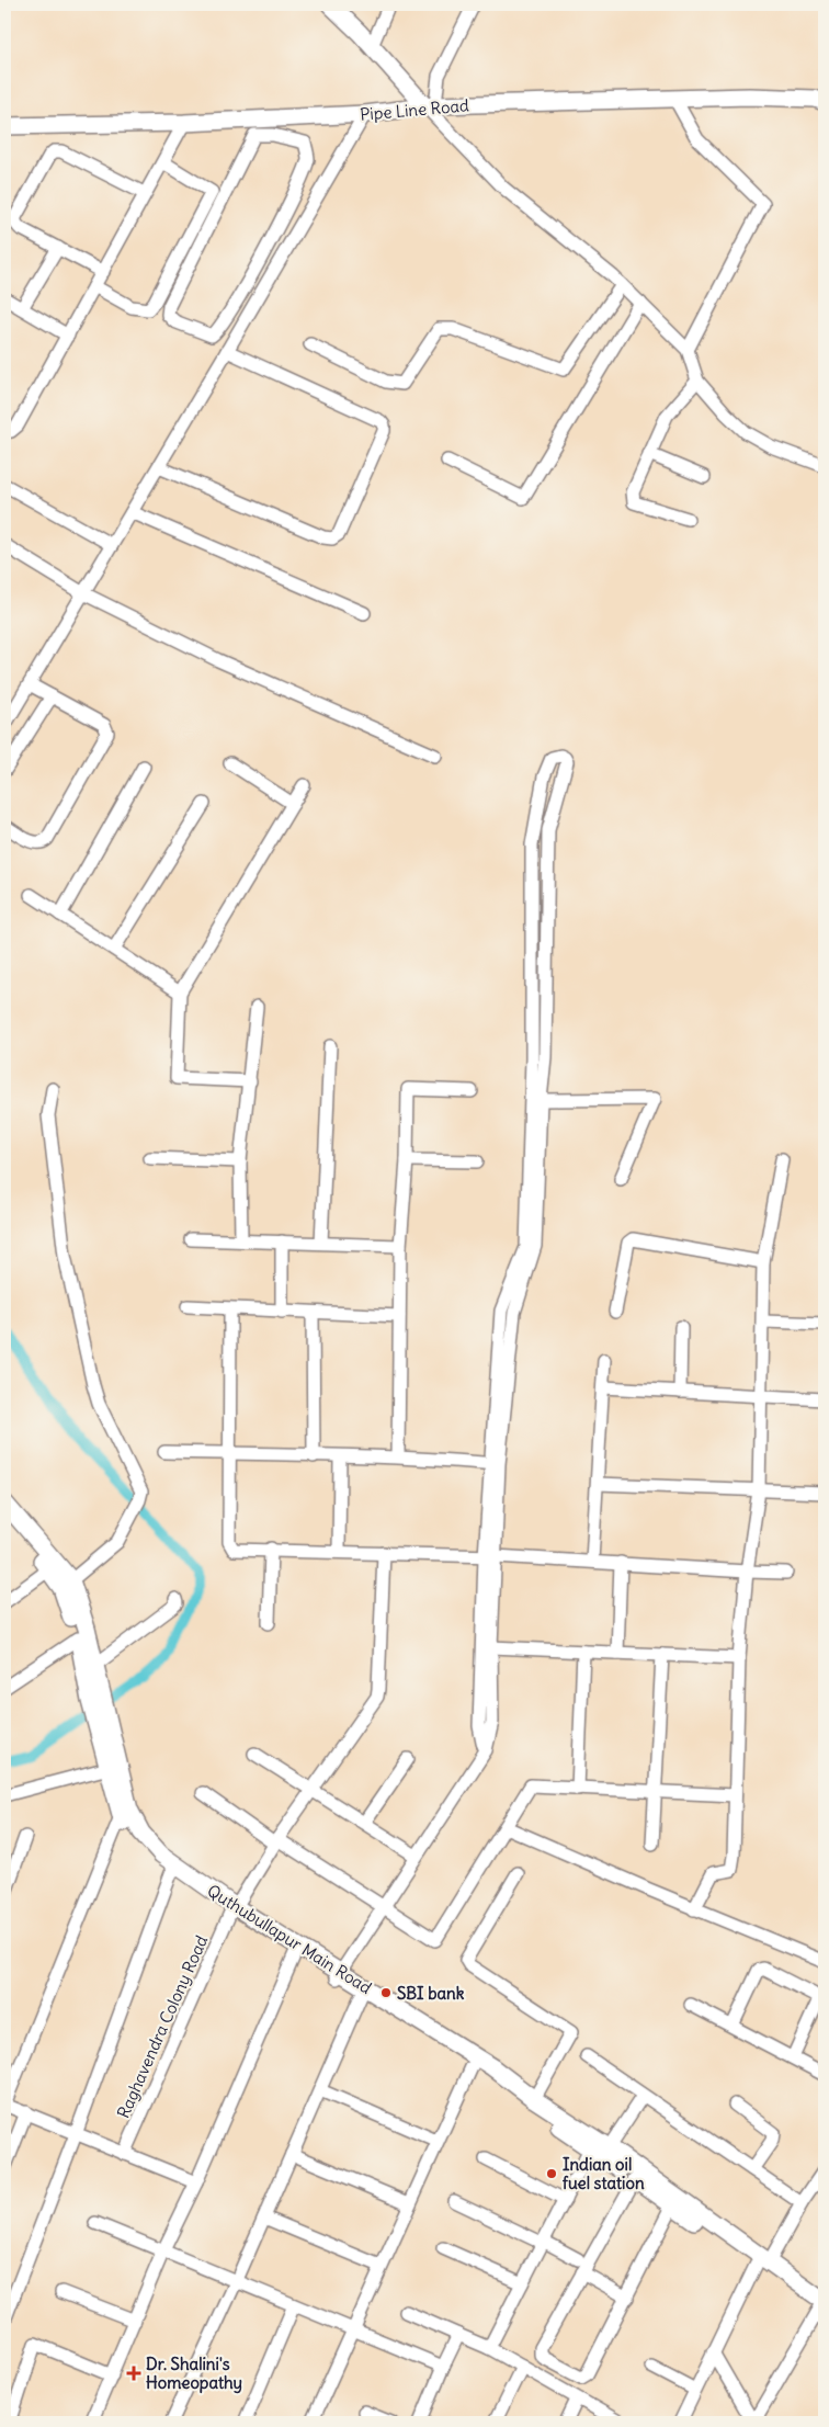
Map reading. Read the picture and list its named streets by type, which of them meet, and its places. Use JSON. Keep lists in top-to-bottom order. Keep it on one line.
{"streets":{"main road":["Pipe Line Road","Quthubullapur Main Road"],"street":["Raghavendra Colony Road"]},"crossings":[["Quthubullapur Main Road","Raghavendra Colony Road"]],"places":{"other":["SBI bank","Indian oil fuel station"],"health":["Dr. Shalini's Homeopathy"]}}
